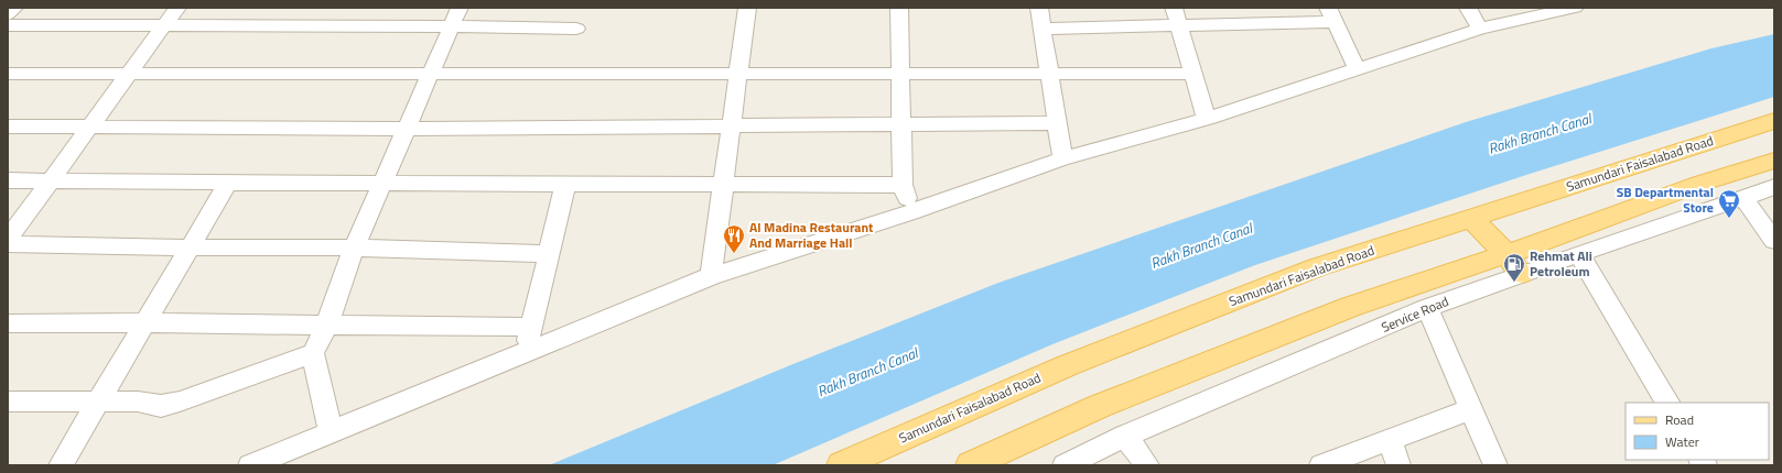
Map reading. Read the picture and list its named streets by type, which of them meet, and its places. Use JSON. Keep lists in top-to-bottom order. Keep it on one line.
{"streets":{"main road":["Samundari Faisalabad Road"],"street":["Service Road"]},"water":["Rakh Branch Canal"],"places":{"supermarket":["SB Departmental Store"],"restaurant":["Al Madina Restaurant And Marriage Hall"],"fuel station":["Rehmat Ali Petroleum"]},"legend":["Road","Water"]}
